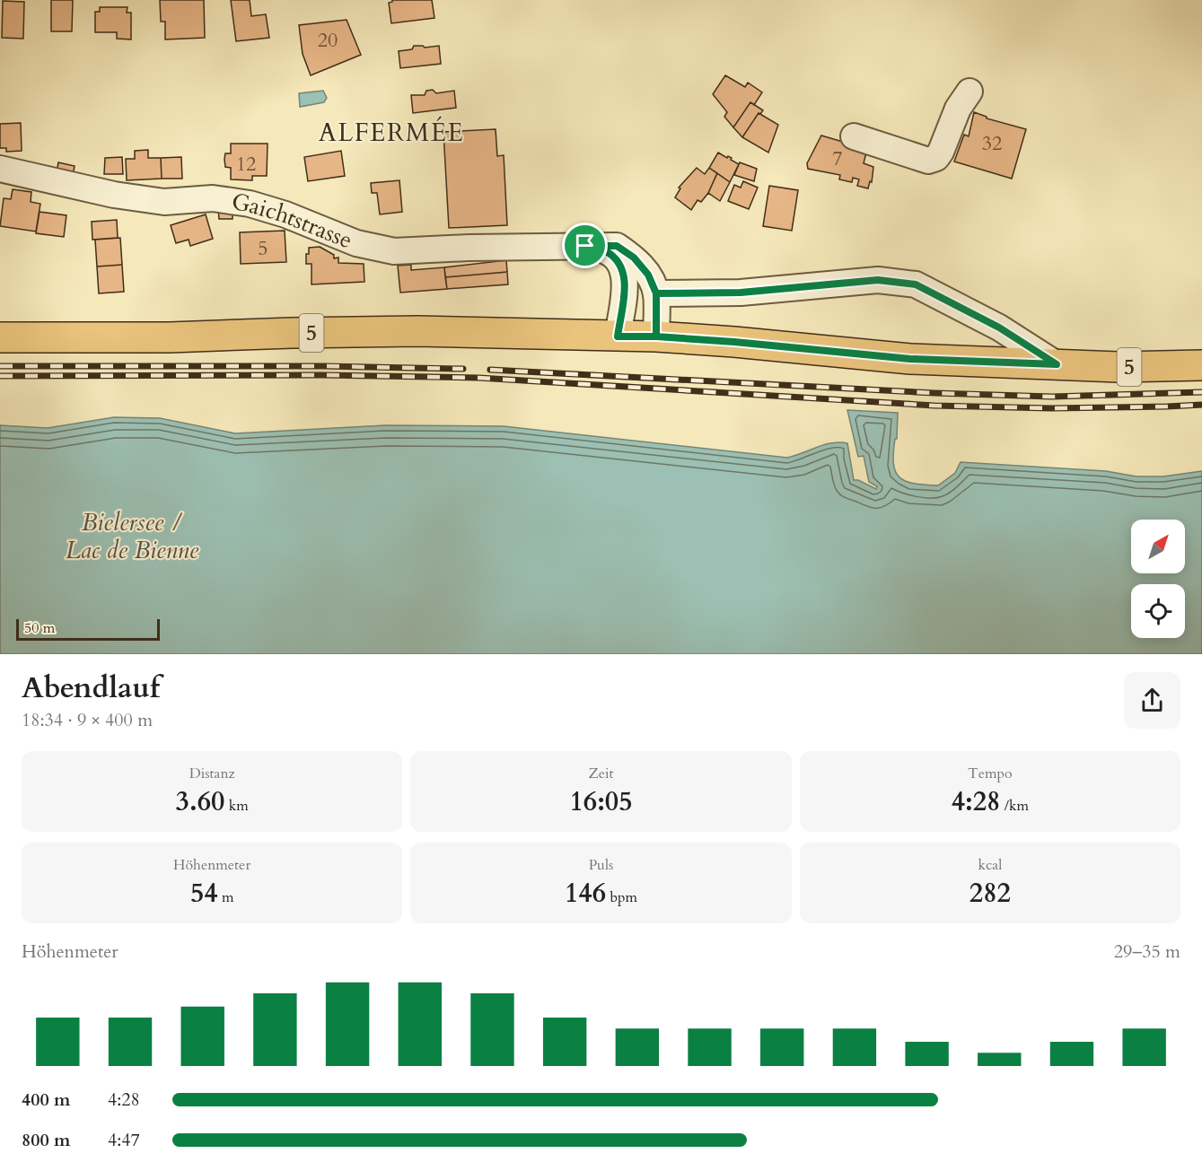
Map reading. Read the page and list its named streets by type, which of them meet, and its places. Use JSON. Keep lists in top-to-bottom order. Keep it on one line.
{"streets":{"main road":["5"],"street":["Gaichtstrasse"]},"crossings":[["Gaichtstrasse","5"]],"districts":["ALFERMÉE"],"water":["Bielersee / Lac de Bienne"],"house_numbers":["20","32","7","12","5"],"scale_bar":"50 m","north":"top right","page":{"scale":"50 m","heading":["Abendlauf","18:34 · 9 × 400 m"],"stats":[["Distanz","3.60 km"],["Zeit","16:05"],["Tempo","4:28 /km"],["Höhenmeter","54 m"],["Puls","146 bpm"],["kcal","282"]],"chart":["Höhenmeter","29–35 m"],"list":[{"name":"400 m","note":"4:28"},{"name":"800 m","note":"4:47"}]}}
